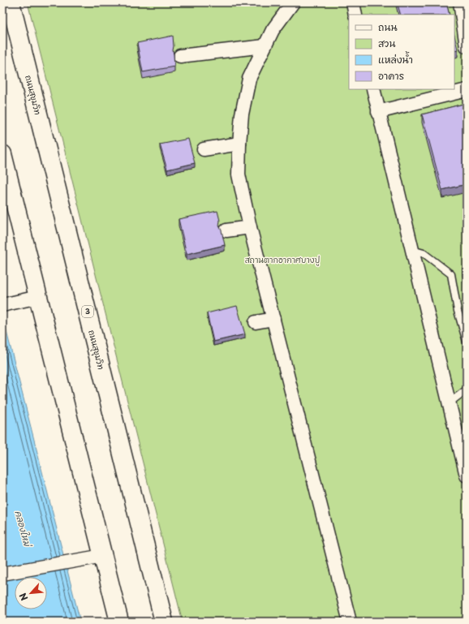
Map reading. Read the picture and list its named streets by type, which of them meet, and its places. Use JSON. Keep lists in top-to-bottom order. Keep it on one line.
{"streets":{"highway":["ถนนสุขุมวิท","3"]},"water":["คลองใหม่"],"parks":["สถานตากอากาศบางปู"],"legend":["ถนน","สวน","แหล่งน้ำ","อาคาร"],"north":"bottom left"}
